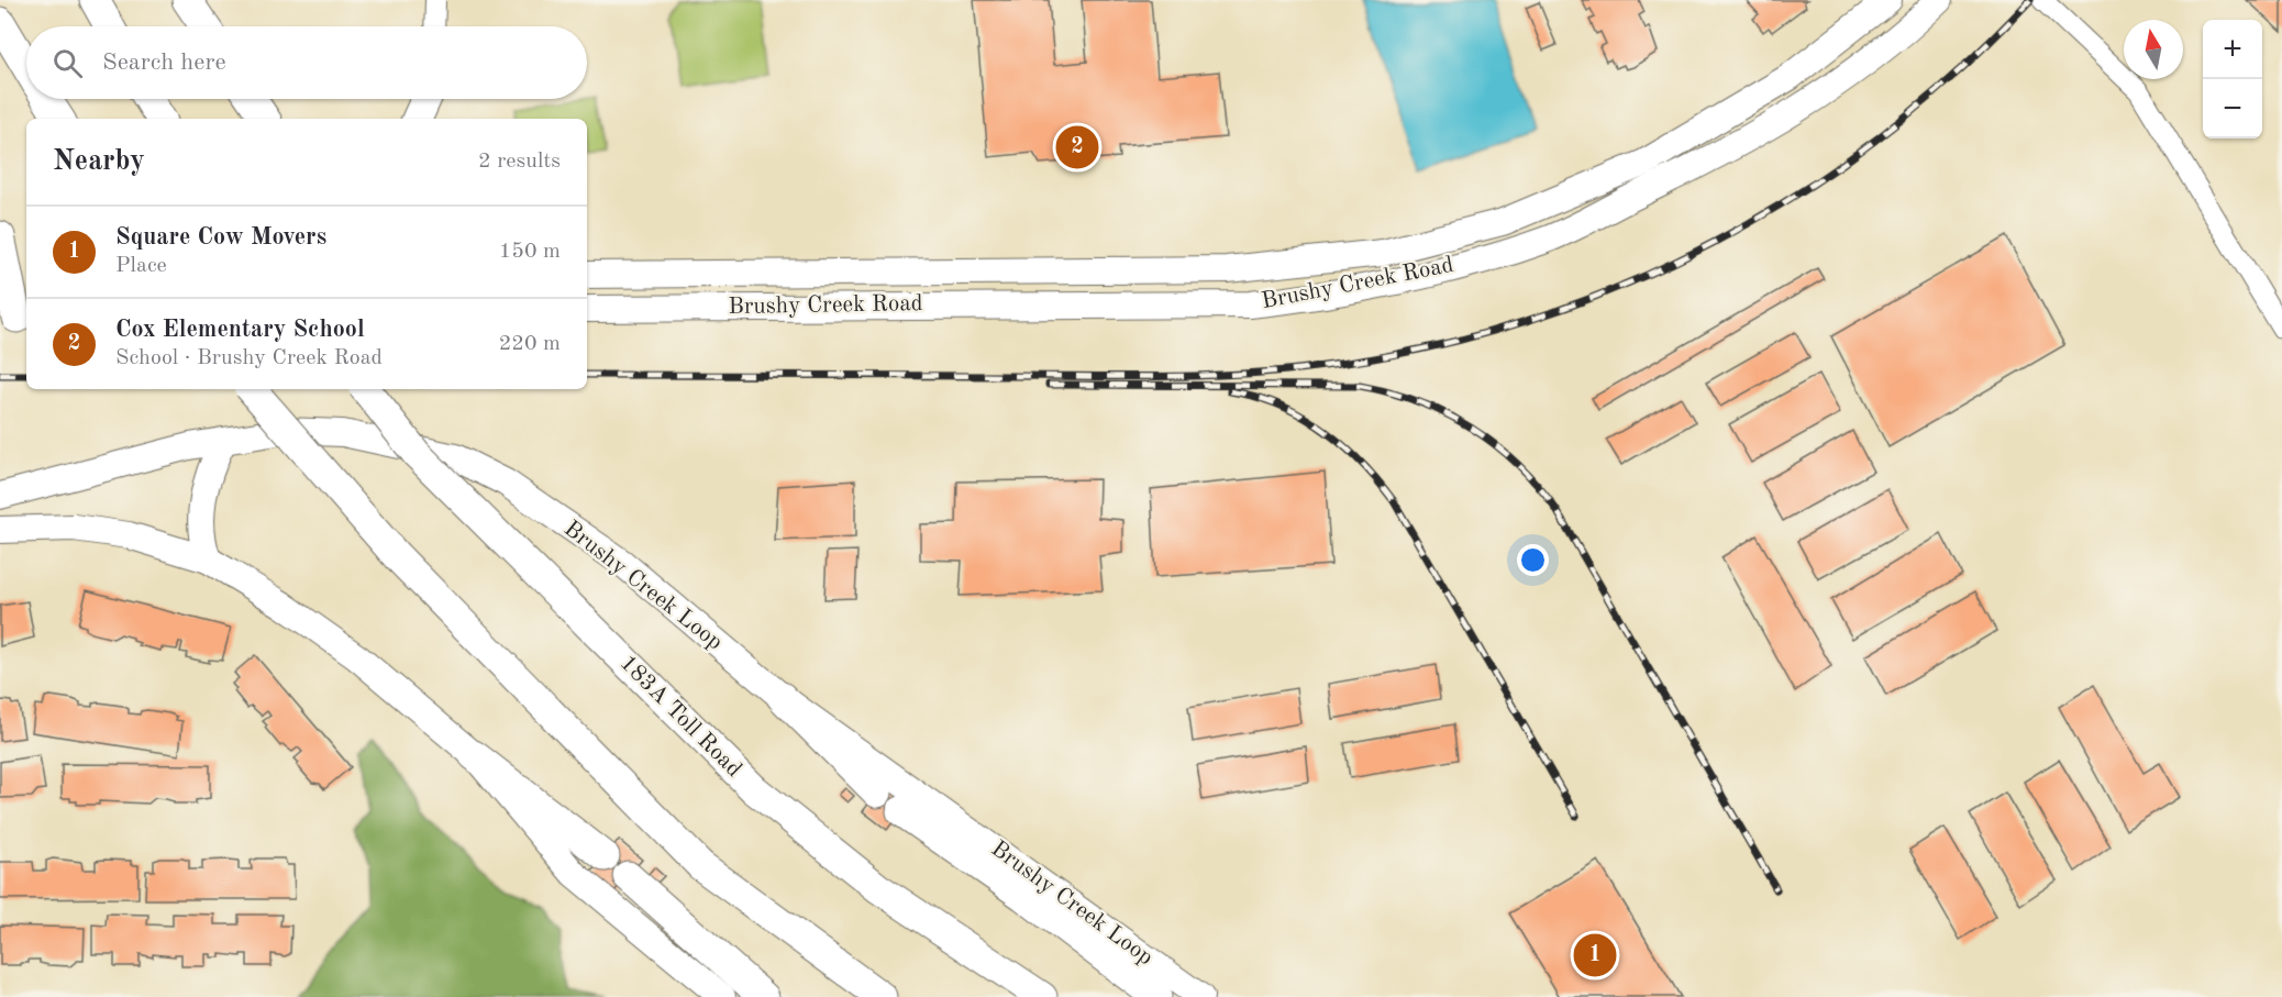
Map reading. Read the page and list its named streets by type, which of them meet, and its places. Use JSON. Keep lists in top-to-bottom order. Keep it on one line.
{"streets":{"highway":["183A Toll Road"],"main road":["Brushy Creek Road","Brushy Creek Loop"]},"north":"top","page":{"map_buttons":["+","−"],"search":"Search here","heading":["Nearby","2 results"],"pins":["2","1"],"list":[{"mark":"1","name":"Square Cow Movers","note":"Place","value":"150 m"},{"mark":"2","name":"Cox Elementary School","note":"School · Brushy Creek Road","value":"220 m"}]}}
